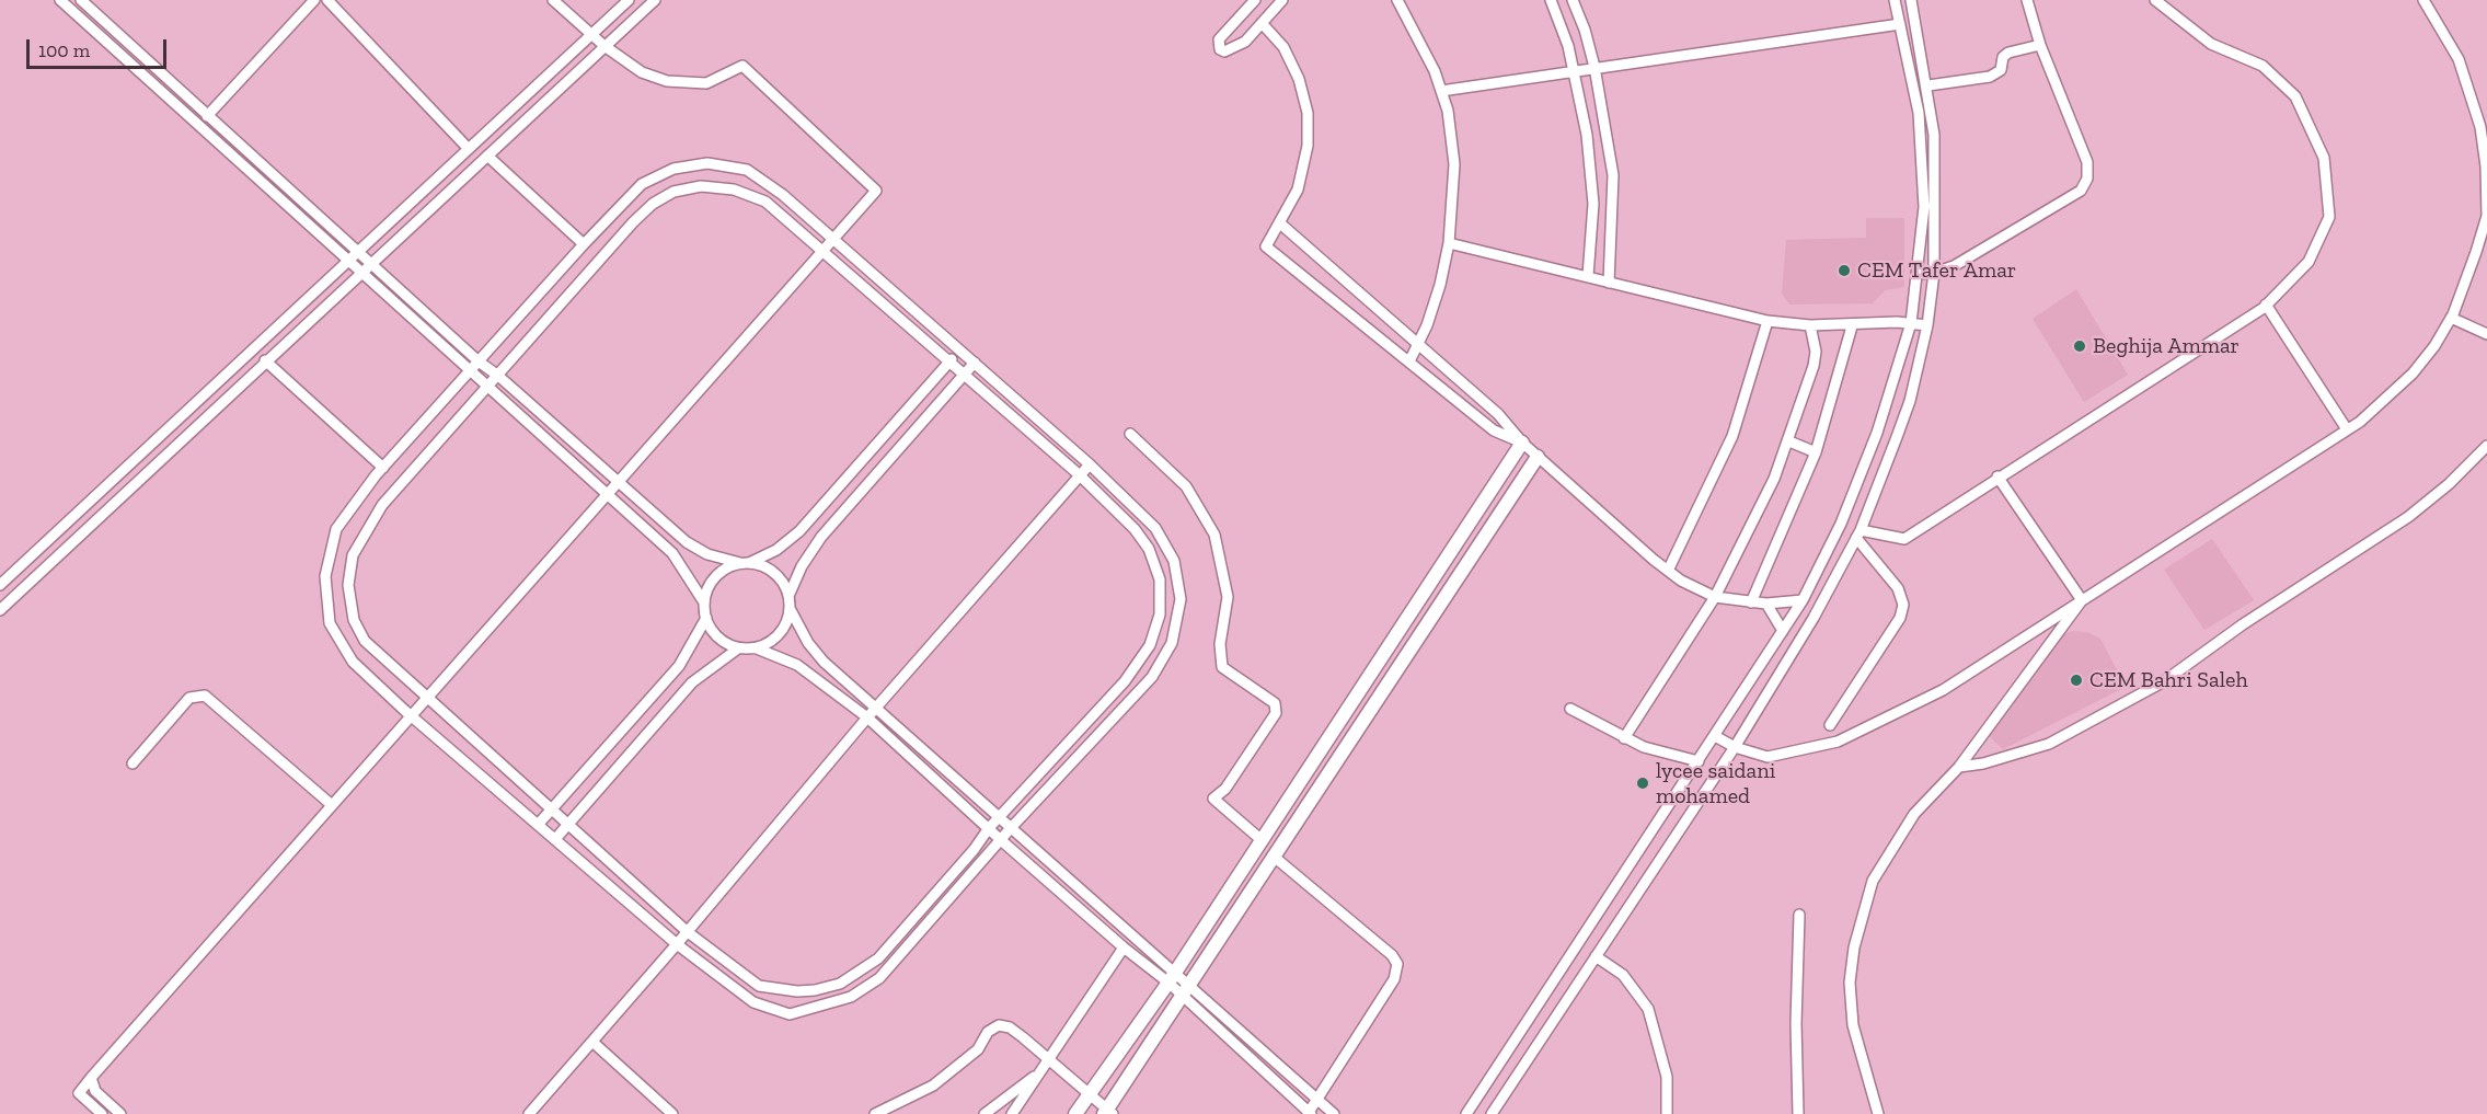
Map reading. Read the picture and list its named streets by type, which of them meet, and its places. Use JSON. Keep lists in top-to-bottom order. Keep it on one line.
{"places":["CEM Tafer Amar","Beghija Ammar","CEM Bahri Saleh","lycee saidani mohamed"],"scale_bar":"100 m"}
